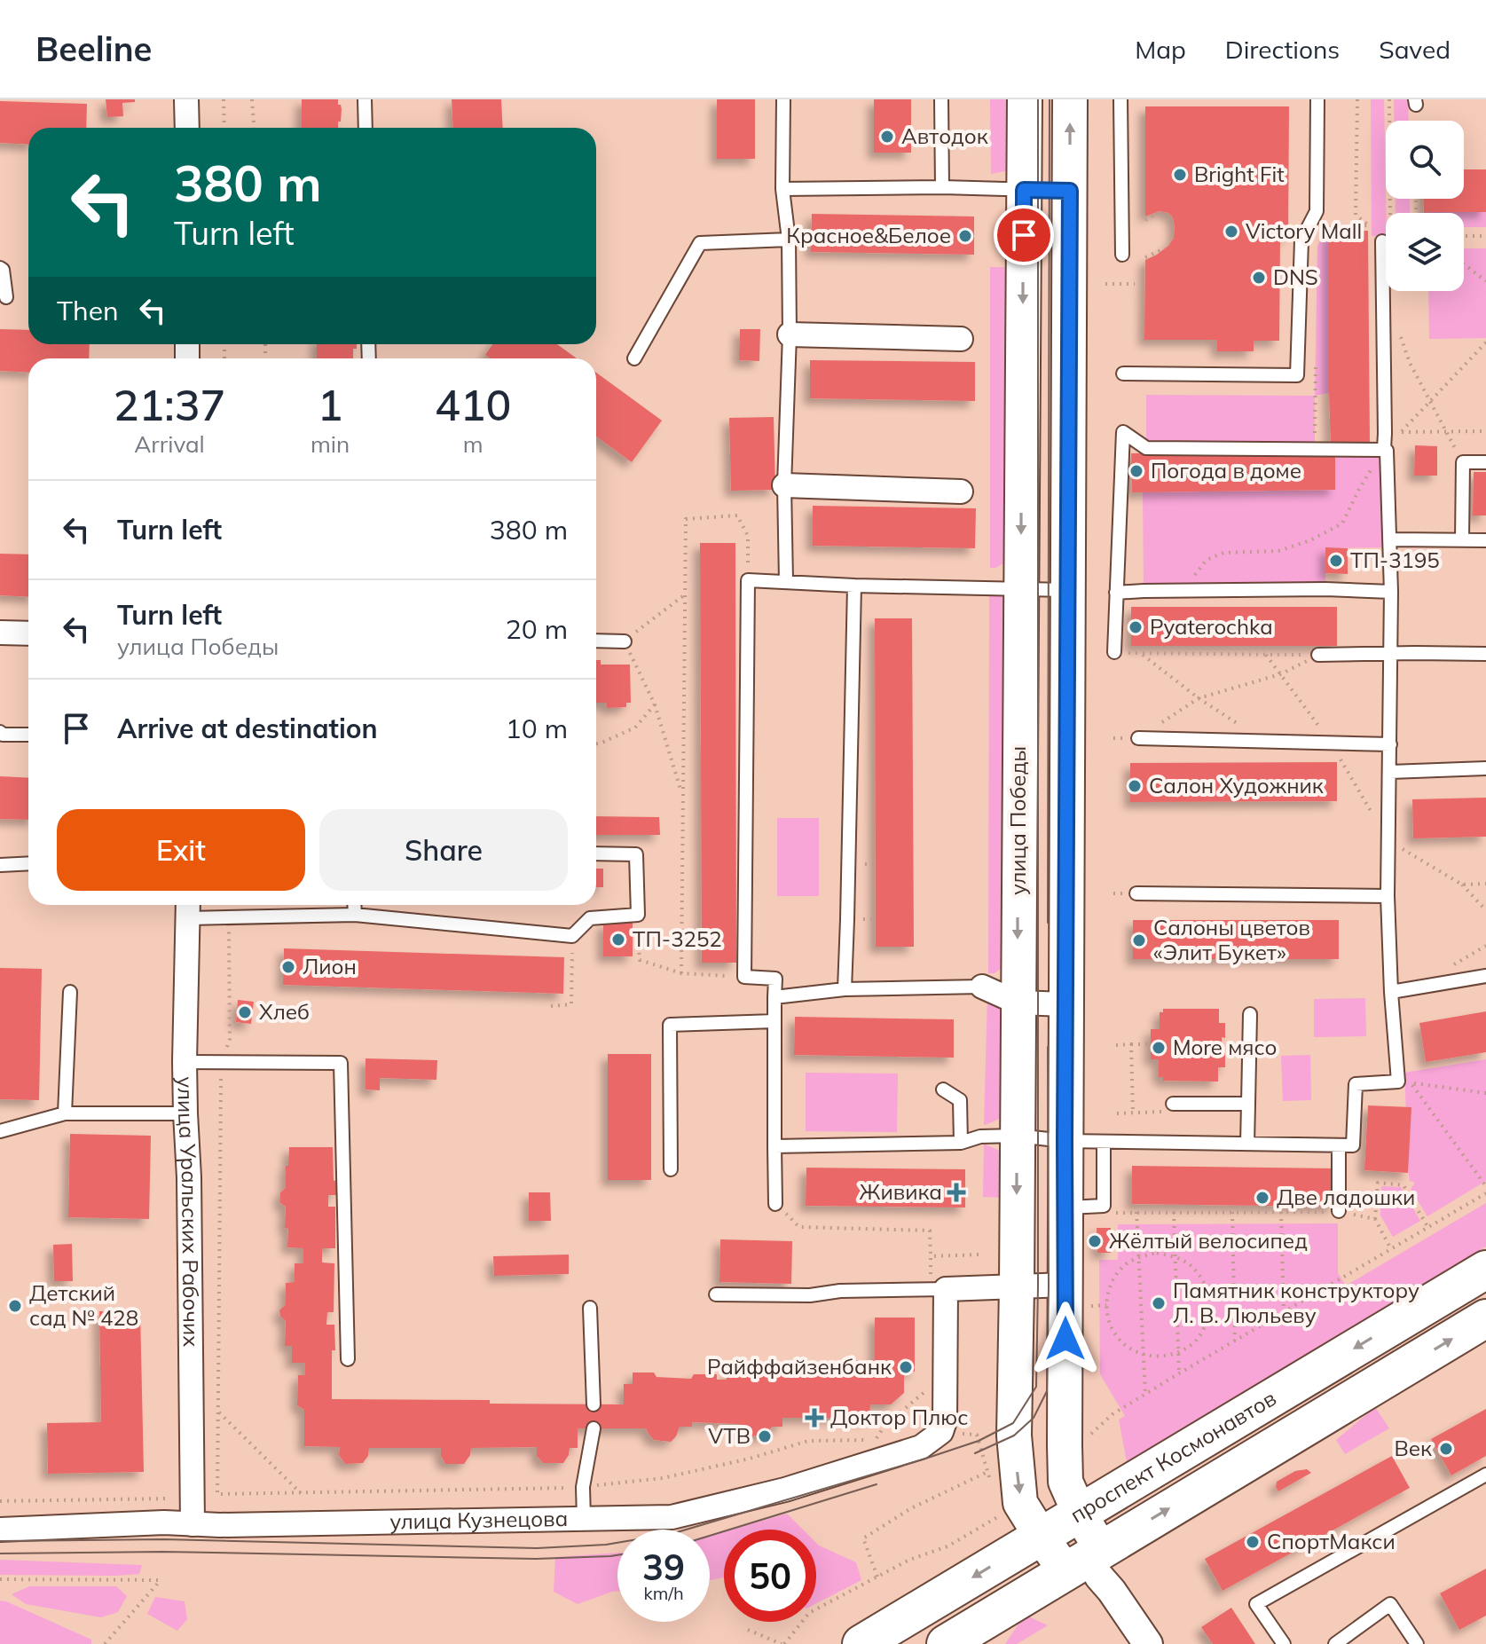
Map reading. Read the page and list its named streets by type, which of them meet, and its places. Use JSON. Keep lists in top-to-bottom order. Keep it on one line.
{"streets":{"main road":["улица Победы","проспект Космонавтов"],"street":["улица Уральских Рабочих","улица Кузнецова"]},"crossings":[["улица Победы","проспект Космонавтов"],["улица Уральских Рабочих","улица Кузнецова"]],"places":{"other":["Автодок","Bright Fit","Victory Mall","Красное&Белое","DNS","Погода в доме","ТП-3195","Pyaterochka","Салон Художник","ТП-3252","Салоны цветов «Элит Букет»","Лион","Хлеб","More мясо","Две ладошки","Жёлтый велосипед","Памятник конструктору Л. В. Люльеву","Детский сад № 428","Райффайзенбанк","VTB","Век","СпортМакси"],"health":["Живика","Доктор Плюс"]},"page":{"header":"Beeline","nav":["Map","Directions","Saved"],"turn":["380 m","Turn left"],"then":"Then","eta":["21:37","Arrival","1","min","410","m"],"list":[{"name":"Turn left","value":"380 m"},{"name":"Turn left","note":"улица Победы","value":"20 m"},{"name":"Arrive at destination","value":"10 m"}],"buttons":["Exit","Share"],"speed":"39 km/h","limit":"50"}}
